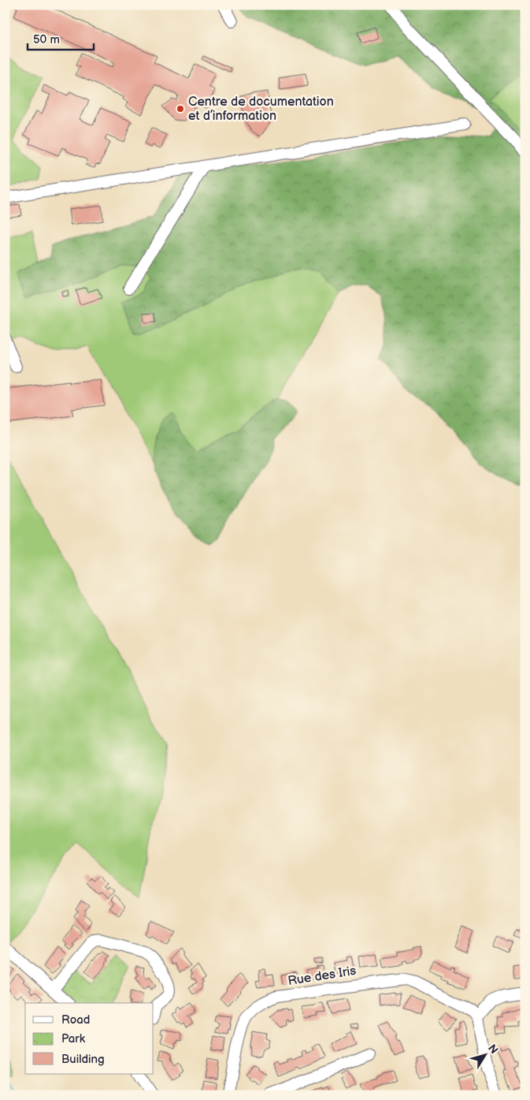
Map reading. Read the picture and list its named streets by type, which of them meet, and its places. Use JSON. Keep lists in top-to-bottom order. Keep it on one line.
{"streets":{"street":["Rue des Iris"]},"places":["Centre de documentation et d’information"],"legend":["Road","Park","Building"],"scale_bar":"50 m","north":"top right"}
